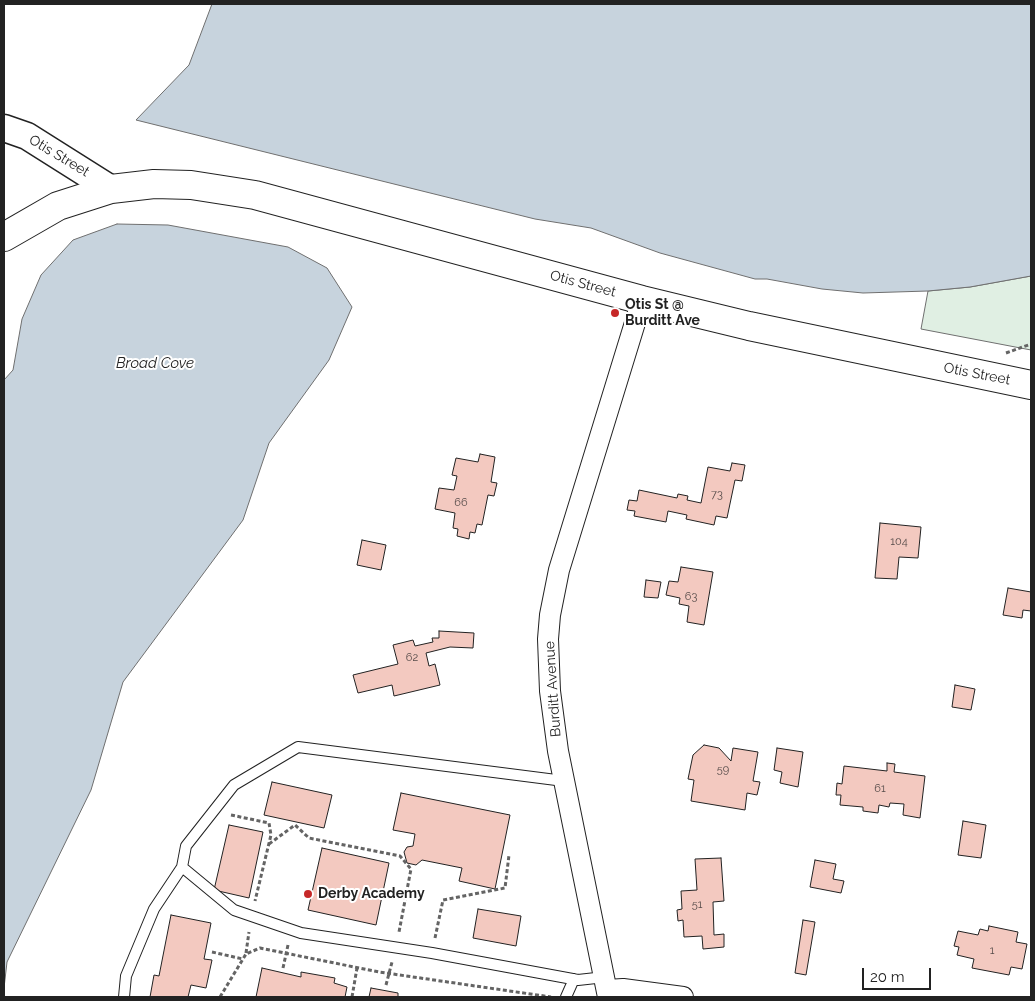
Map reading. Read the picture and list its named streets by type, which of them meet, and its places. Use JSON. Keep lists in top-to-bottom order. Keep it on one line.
{"streets":{"main road":["Otis Street"],"street":["Burditt Avenue"]},"crossings":[["Otis Street","Burditt Avenue"]],"water":["Broad Cove"],"places":["Otis St @ Burditt Ave","Derby Academy"],"house_numbers":["73","66","104","63","62","59","61","51","1"],"scale_bar":"20 m"}
